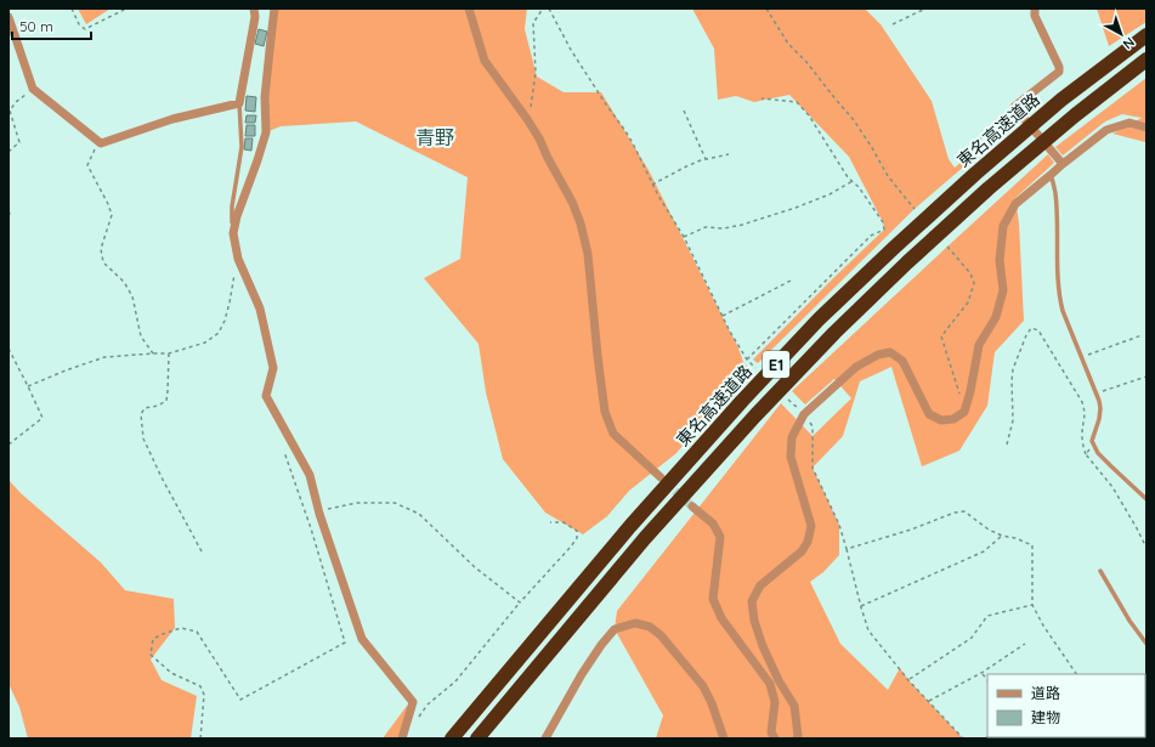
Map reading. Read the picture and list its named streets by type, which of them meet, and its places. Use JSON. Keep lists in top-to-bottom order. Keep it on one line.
{"streets":{"highway":["東名高速道路","E1"]},"districts":["青野"],"legend":["道路","建物"],"scale_bar":"50 m","north":"bottom right"}
